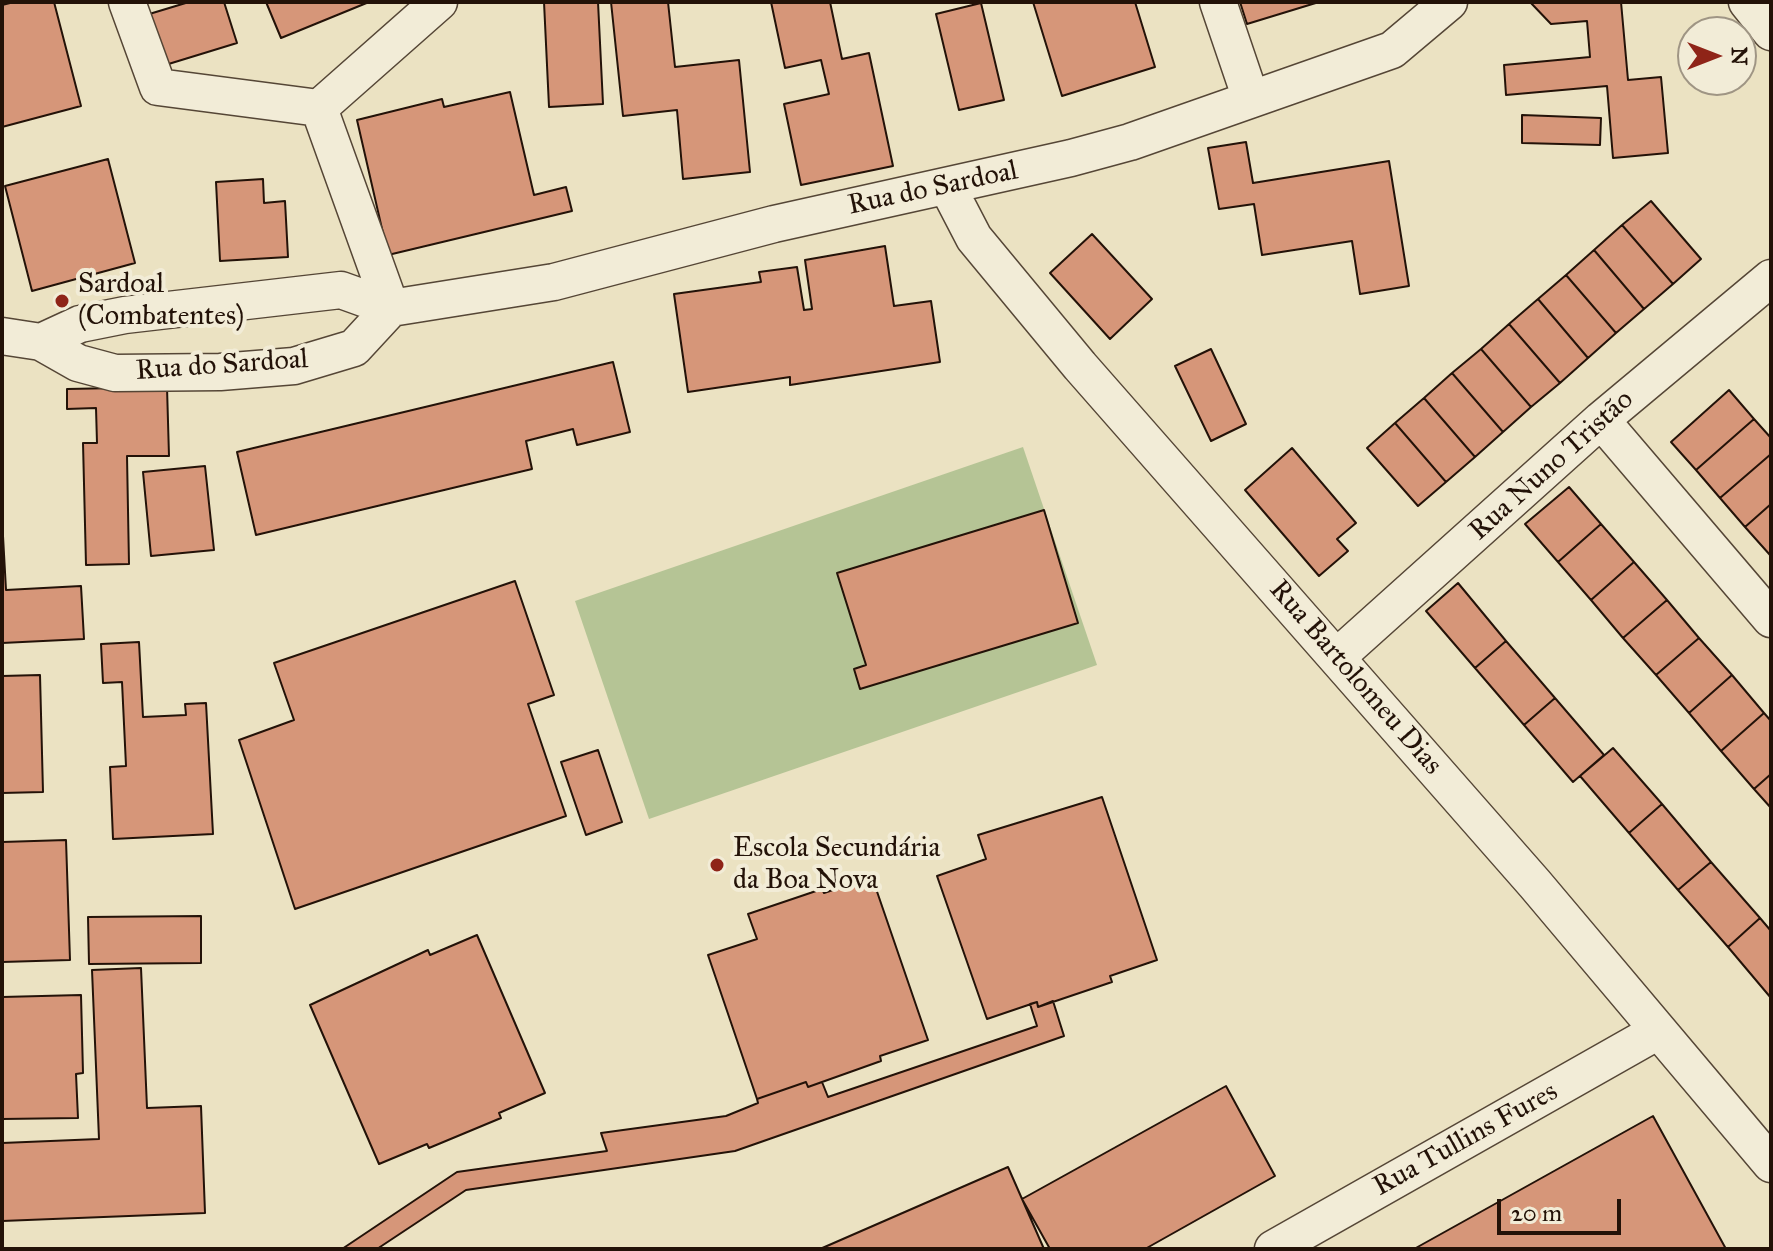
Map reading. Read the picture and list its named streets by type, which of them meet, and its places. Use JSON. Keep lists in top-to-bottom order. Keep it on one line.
{"streets":{"street":["Rua do Sardoal","Rua Nuno Tristão","Rua Bartolomeu Dias","Rua Tullins Fures"]},"crossings":[["Rua do Sardoal","Rua Bartolomeu Dias"],["Rua Nuno Tristão","Rua Bartolomeu Dias"],["Rua Bartolomeu Dias","Rua Tullins Fures"]],"places":["Sardoal (Combatentes)","Escola Secundária da Boa Nova"],"scale_bar":"20 m","north":"right"}
